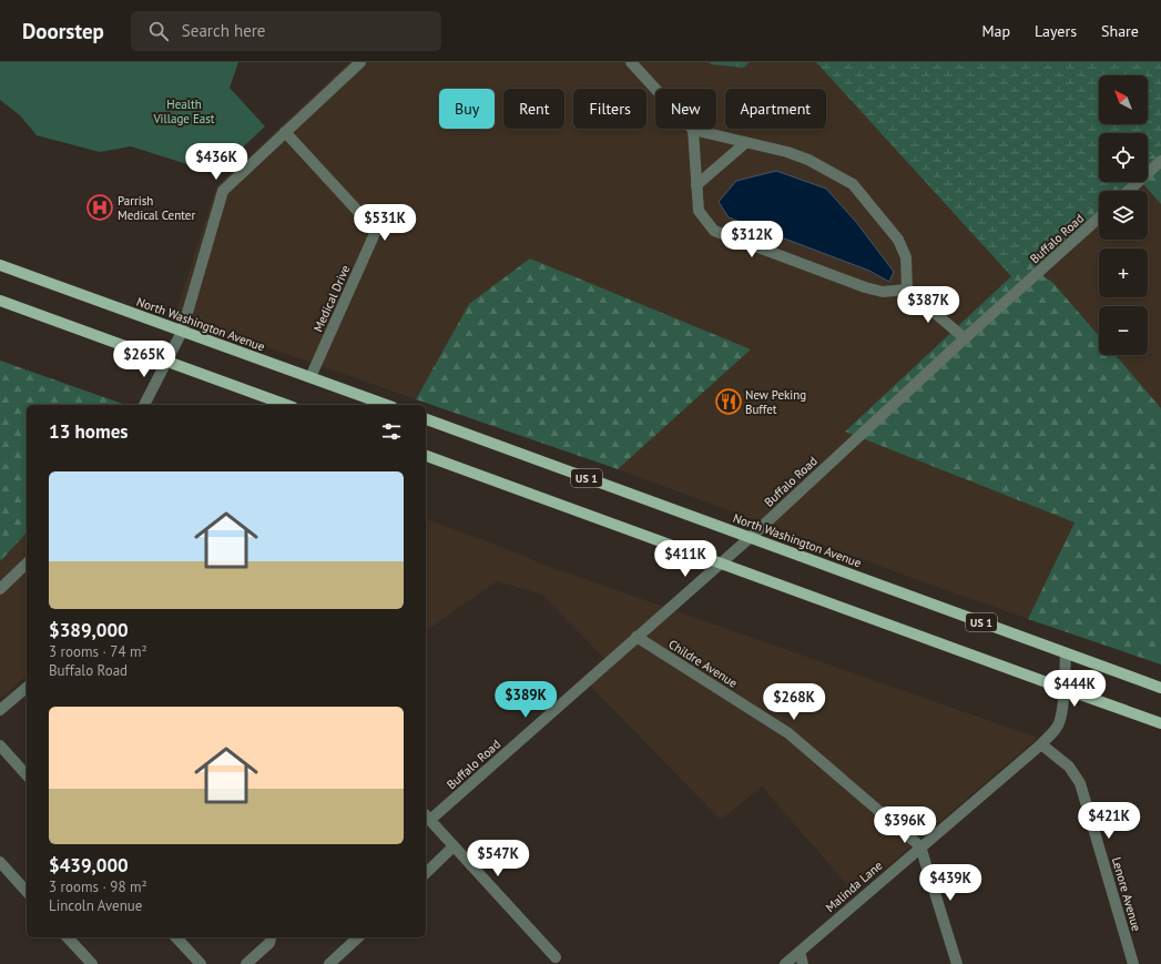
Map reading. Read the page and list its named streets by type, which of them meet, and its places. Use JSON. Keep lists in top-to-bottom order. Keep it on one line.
{"streets":{"main road":["North Washington Avenue","US 1"],"street":["Buffalo Road","Medical Drive","Childre Avenue","Malinda Lane","Lenore Avenue"]},"crossings":[["Buffalo Road","North Washington Avenue"],["Buffalo Road","Childre Avenue"],["Medical Drive","North Washington Avenue"],["North Washington Avenue","Malinda Lane"],["Childre Avenue","Malinda Lane"],["Malinda Lane","Lenore Avenue"]],"parks":["Health Village East"],"places":{"hospital":["Parrish Medical Center"],"restaurant":["New Peking Buffet"]},"north":"top left","page":{"header":"Doorstep","search":"Search here","nav":["Map","Layers","Share"],"map_buttons":["+","−"],"chip":["Buy","Rent","Filters","New","Apartment"],"price":["$436K","$531K","$312K","$387K","$265K","$411K","$444K","$389K","$268K","$421K","$396K","$547K","$439K"],"heading":"13 homes","list":[{"name":"$389,000","note":"3 rooms · 74 m² · Buffalo Road"},{"name":"$439,000","note":"3 rooms · 98 m² · Lincoln Avenue"}]}}
